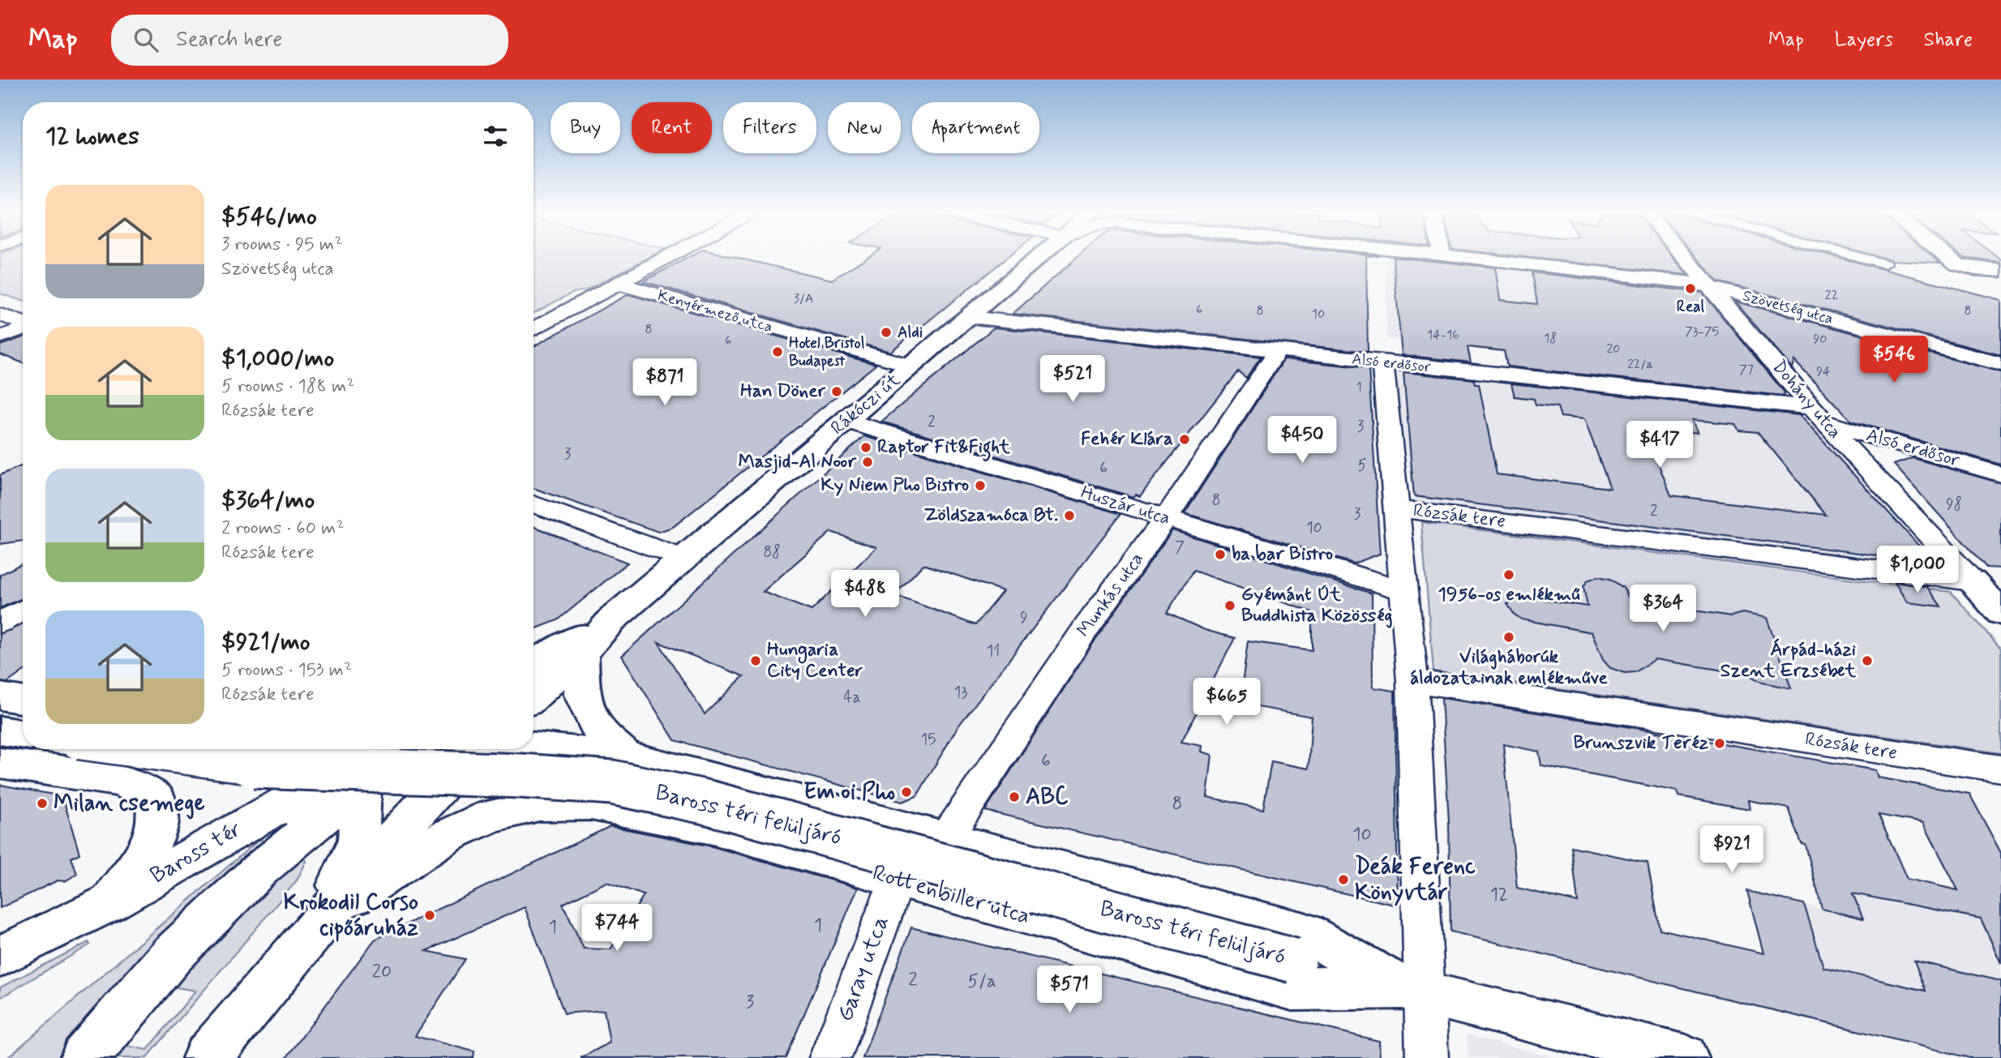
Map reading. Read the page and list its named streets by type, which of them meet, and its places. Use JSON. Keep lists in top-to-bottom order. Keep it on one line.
{"streets":{"street":["Szövetség utca","Kenyérmező utca","Alsó erdősor","Dohány utca","Rákóczi út","Huszár utca","Rózsák tere","Munkás utca","Baross téri felüljáró","Baross tér","Rottenbiller utca","Garay utca"]},"crossings":[["Szövetség utca","Dohány utca"],["Kenyérmező utca","Rákóczi út"],["Alsó erdősor","Dohány utca"],["Alsó erdősor","Rákóczi út"],["Alsó erdősor","Munkás utca"],["Dohány utca","Rózsák tere"],["Rákóczi út","Huszár utca"],["Huszár utca","Rózsák tere"],["Huszár utca","Munkás utca"],["Munkás utca","Rottenbiller utca"],["Baross téri felüljáró","Rottenbiller utca"],["Rottenbiller utca","Garay utca"]],"places":["Real","Aldi","Hotel Bristol Budapest","Han Döner","Fehér Klára","Raptor Fit&Fight","Masjid-Al Noor","Ky Niem Pho Bistro","Zöldszamóca Bt.","ba bar Bistro","1956-os emlékmű","Gyémánt Út Buddhista Közösség","Világháborúk áldozatainak emlékműve","Hungaria City Center","Árpád-házi Szent Erzsébet","Brunszvik Teréz","Em oi Pho","ABC","Milan csemege","Deák Ferenc Könyvtár","Krokodil Corso cipőáruház"],"house_numbers":["22","3/A","6","8","8","10","8","73-75","14-16","18","90","6","20","22/a","77","94","1","2","3","3","5","6","8","98","2","3","10","7","88","9","11","13","4a","15","6","8","10","12","1","1","20","2","5/a","3"],"page":{"header":"Map","search":"Search here","nav":["Map","Layers","Share"],"chip":["Buy","Rent","Filters","New","Apartment"],"heading":"12 homes","list":[{"name":"$546/mo","note":"3 rooms · 95 m² · Szövetség utca"},{"name":"$1,000/mo","note":"5 rooms · 188 m² · Rózsák tere"},{"name":"$364/mo","note":"2 rooms · 60 m² · Rózsák tere"},{"name":"$921/mo","note":"5 rooms · 153 m² · Rózsák tere"}],"price":["$546","$521","$871","$450","$417","$1,000","$488","$364","$665","$921","$744","$571"]}}
